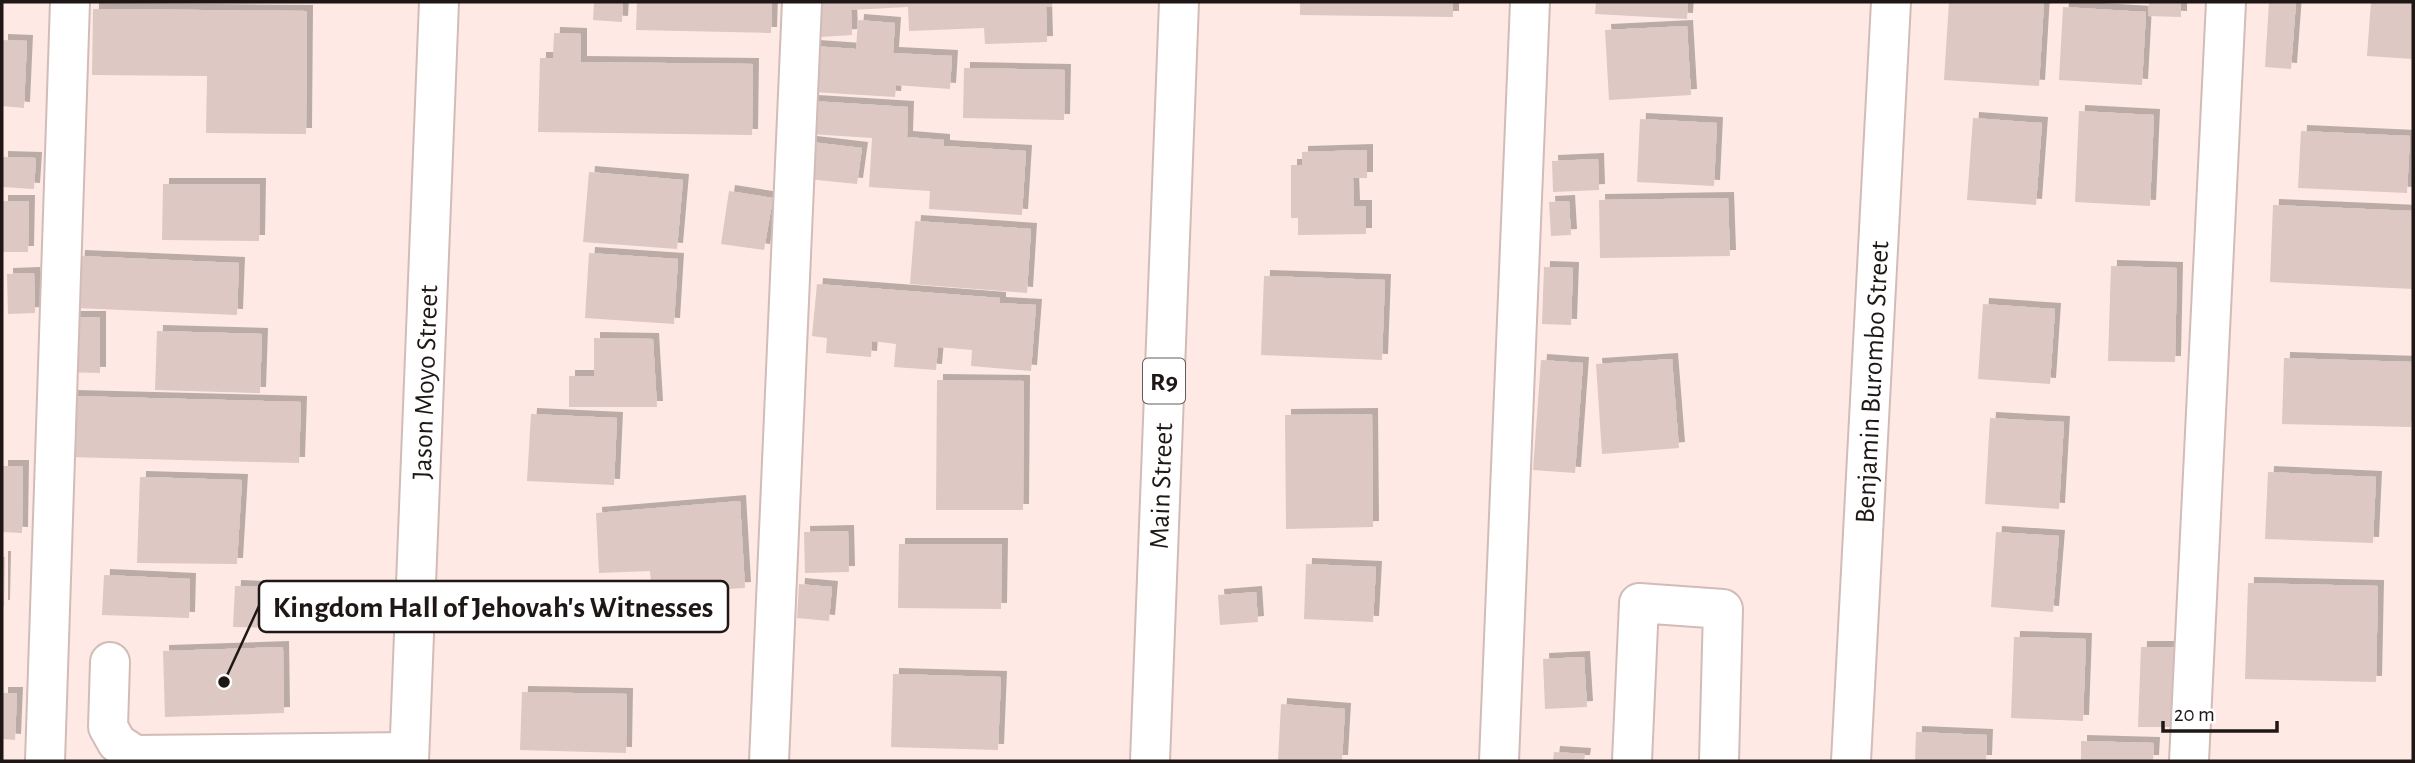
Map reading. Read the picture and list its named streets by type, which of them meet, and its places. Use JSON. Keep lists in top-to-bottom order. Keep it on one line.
{"streets":{"main road":["R9","Jason Moyo Street","Benjamin Burombo Street","Main Street"]},"places":["Kingdom Hall of Jehovah's Witnesses"],"scale_bar":"20 m"}
